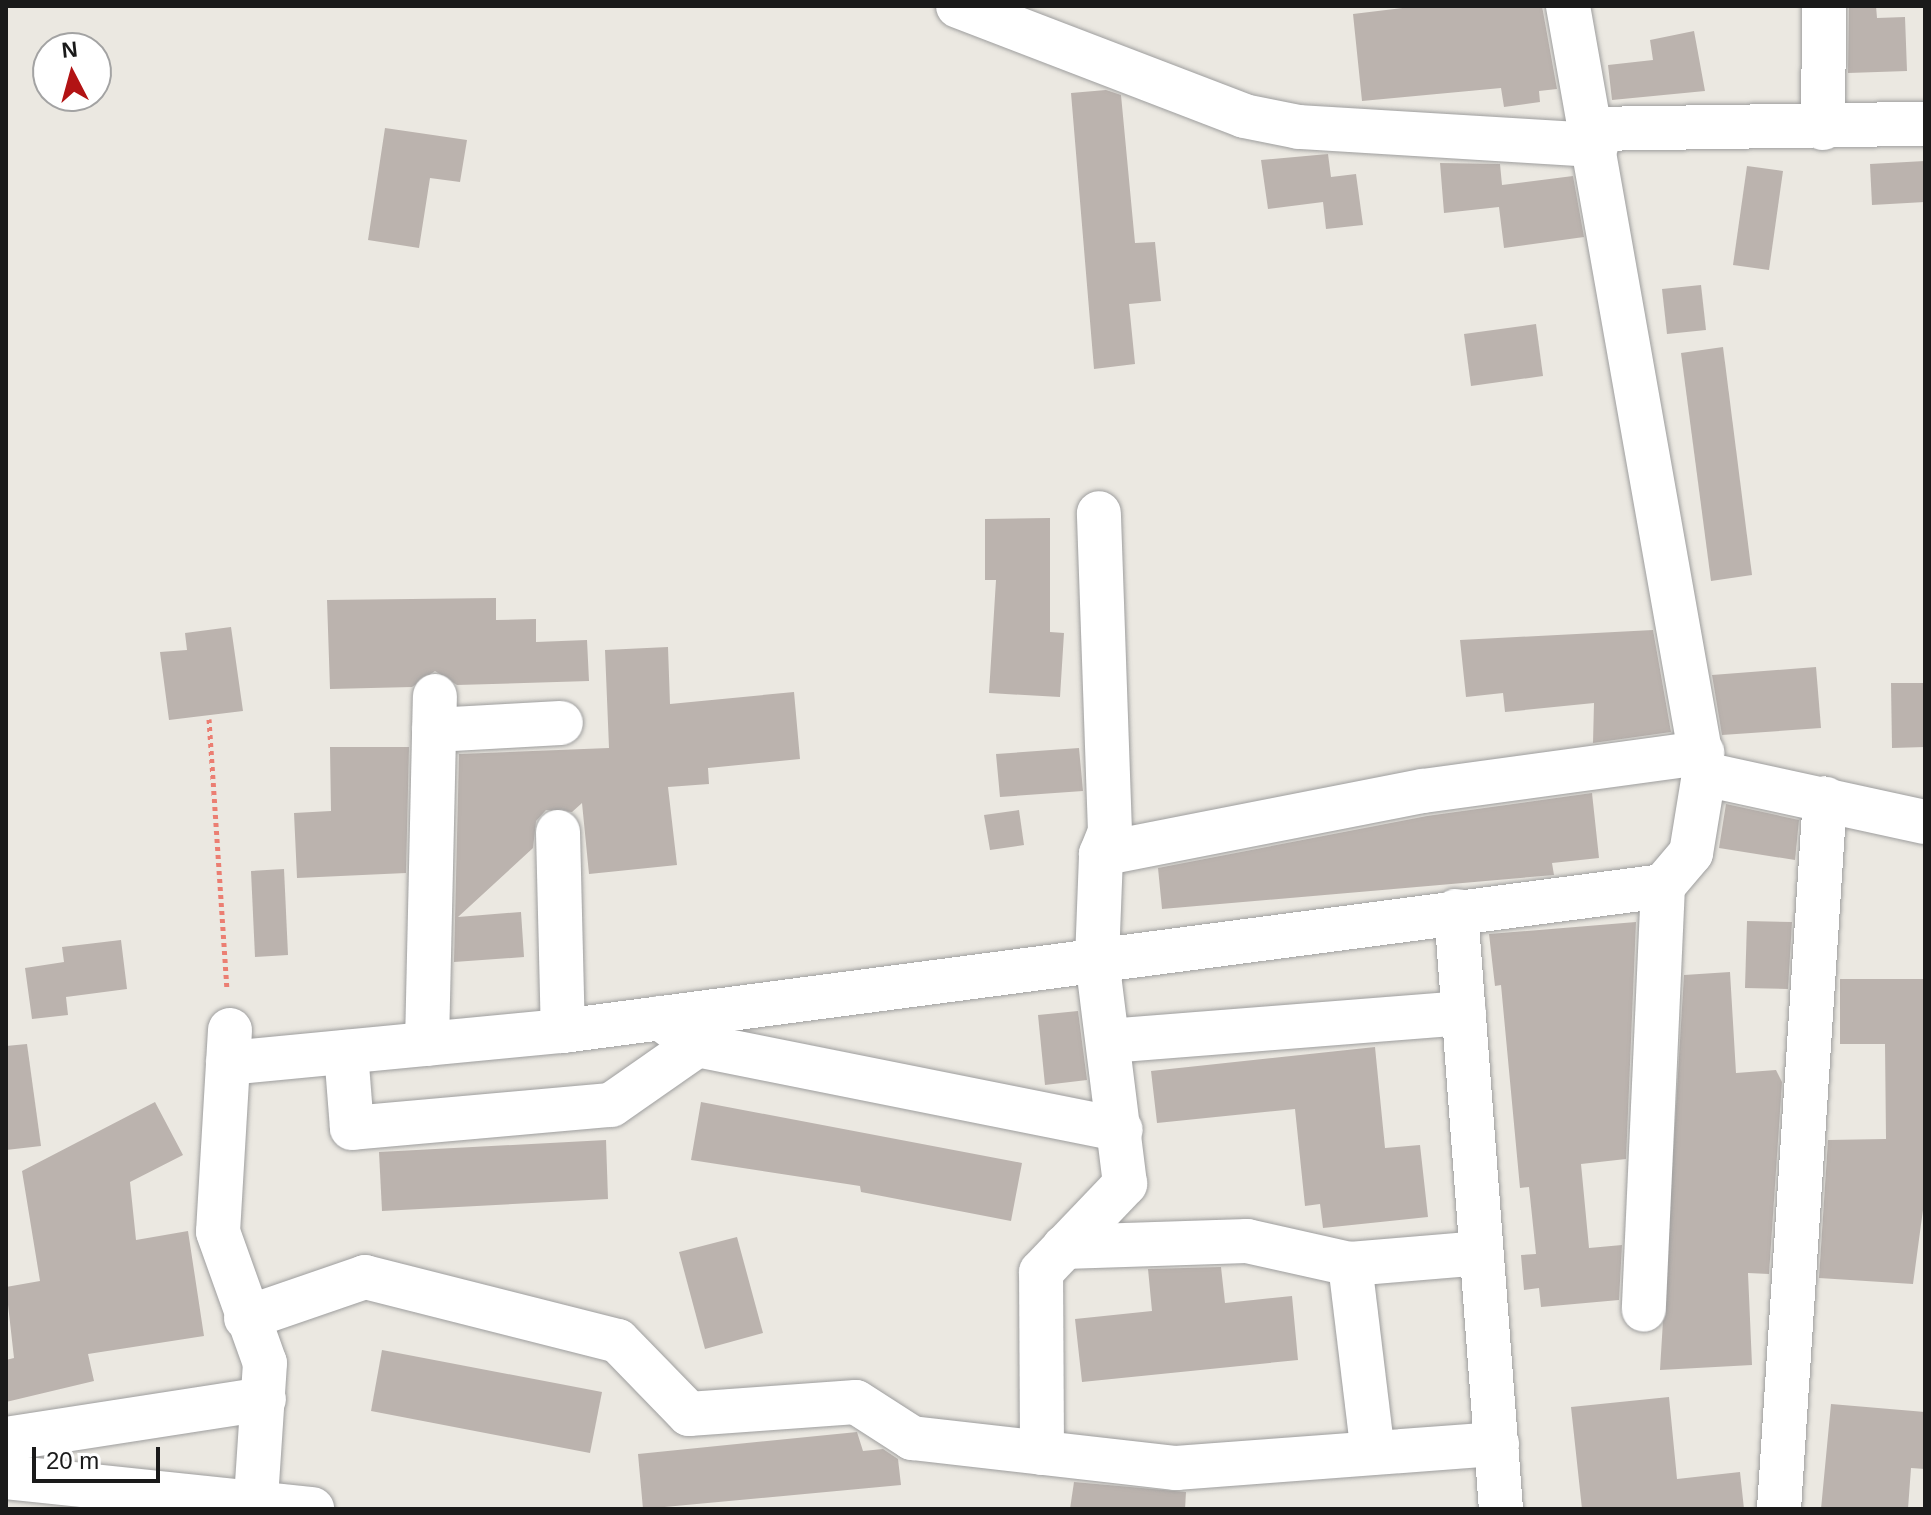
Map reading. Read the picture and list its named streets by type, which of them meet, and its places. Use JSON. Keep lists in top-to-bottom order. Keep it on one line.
{"scale_bar":"20 m","north":"top"}
